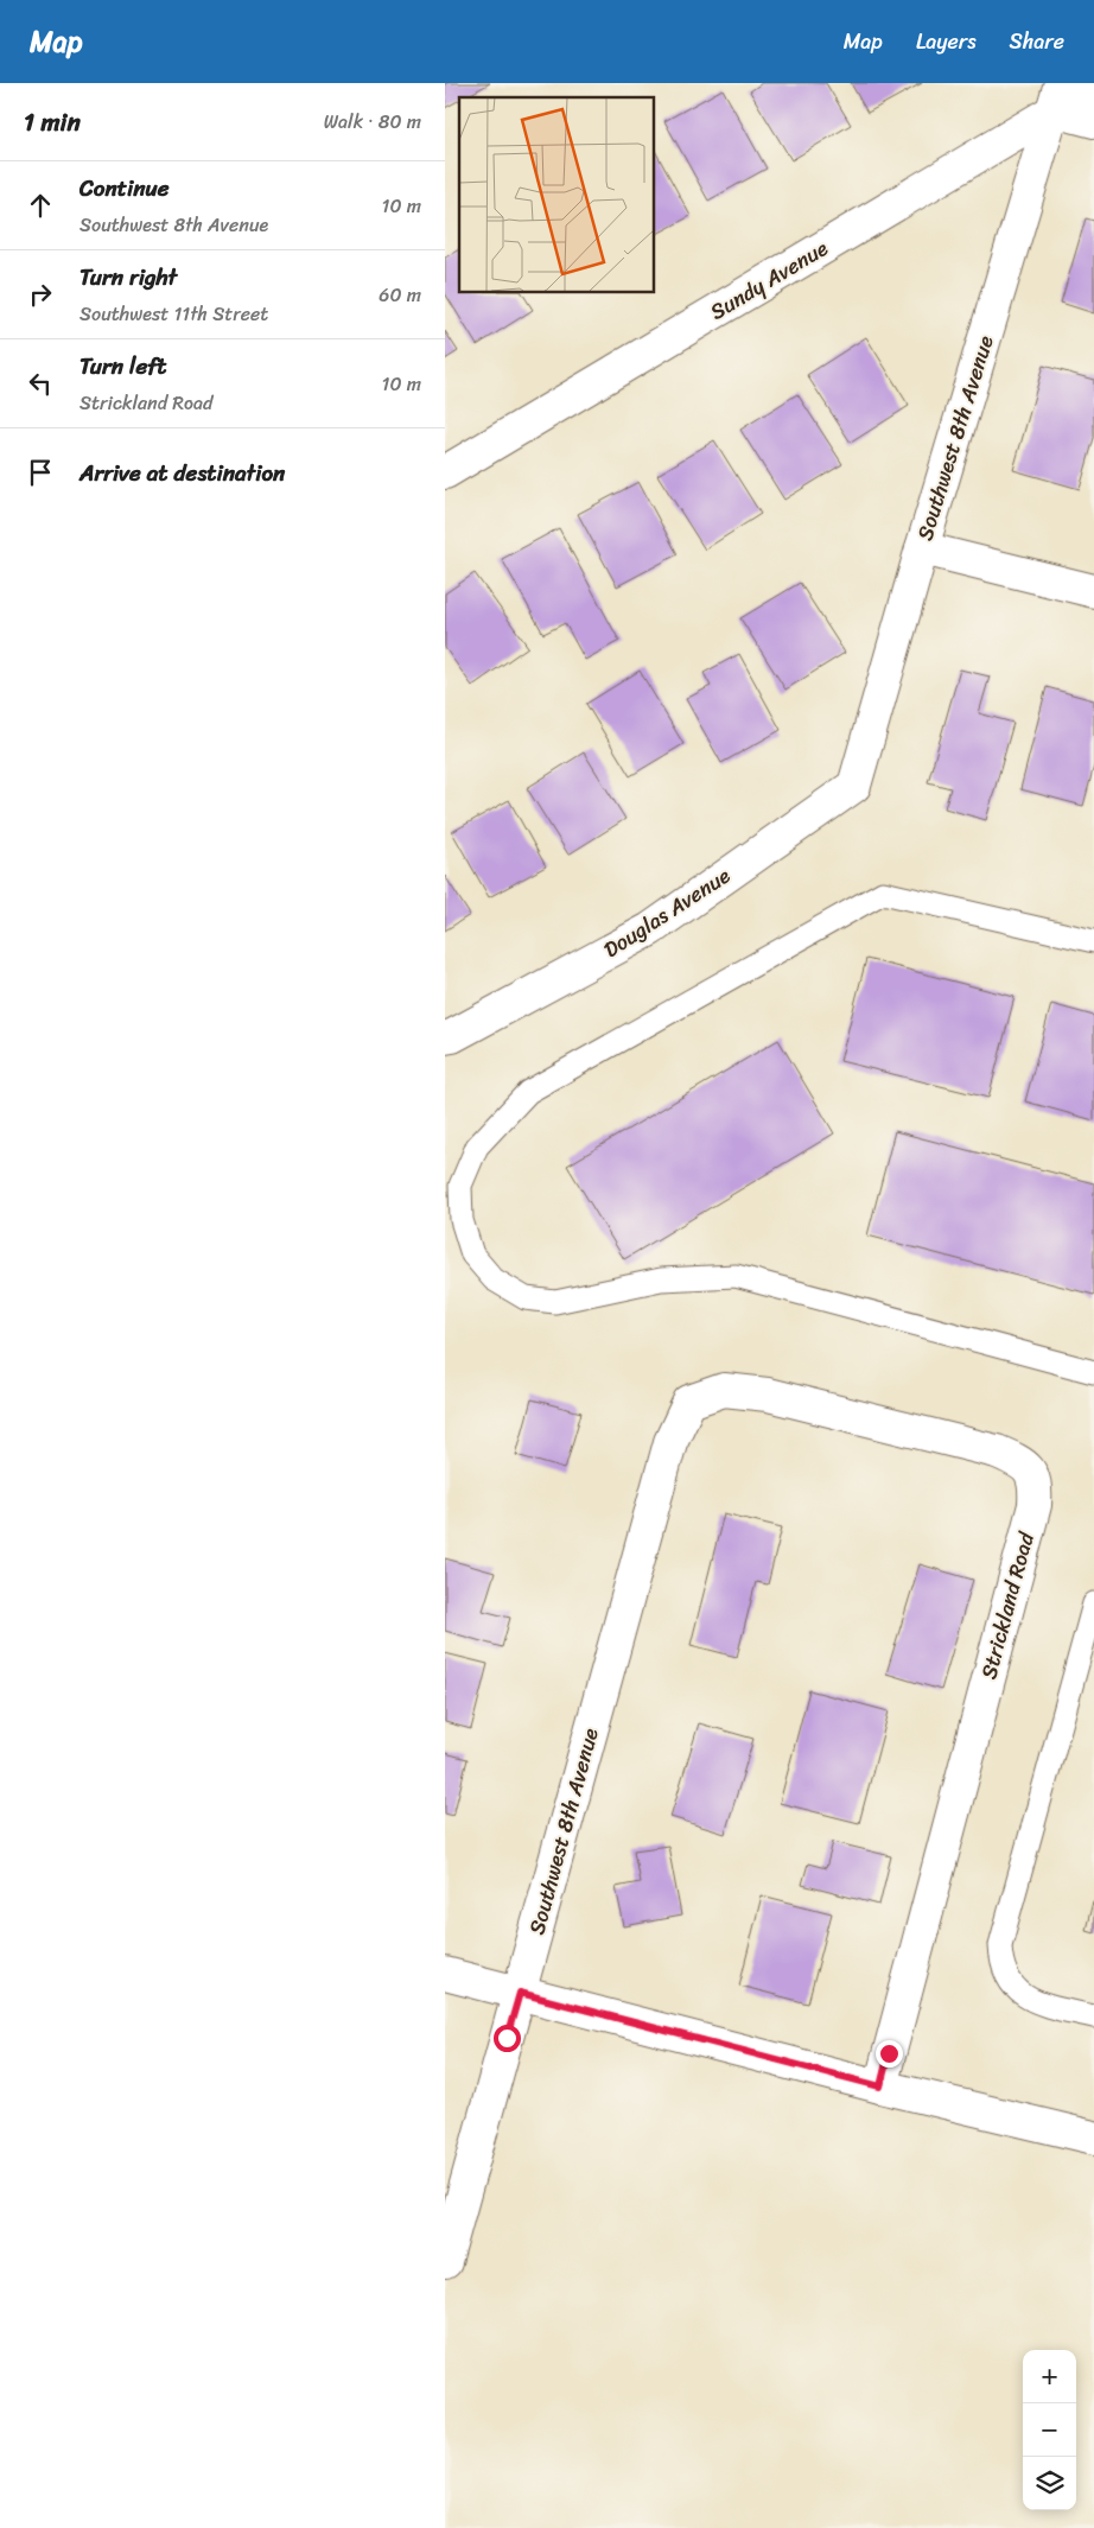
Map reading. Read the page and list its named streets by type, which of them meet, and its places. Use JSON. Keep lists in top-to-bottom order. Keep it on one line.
{"streets":{"street":["Sundy Avenue","Southwest 8th Avenue","Douglas Avenue","Strickland Road"]},"crossings":[["Sundy Avenue","Southwest 8th Avenue"],["Southwest 8th Avenue","Douglas Avenue"],["Southwest 8th Avenue","Strickland Road"]],"page":{"header":"Map","nav":["Map","Layers","Share"],"heading":["1 min","Walk · 80 m"],"list":[["Continue","Southwest 8th Avenue","10 m"],["Turn right","Southwest 11th Street","60 m"],["Turn left","Strickland Road","10 m"],"Arrive at destination"],"map_buttons":["+","−"]}}
